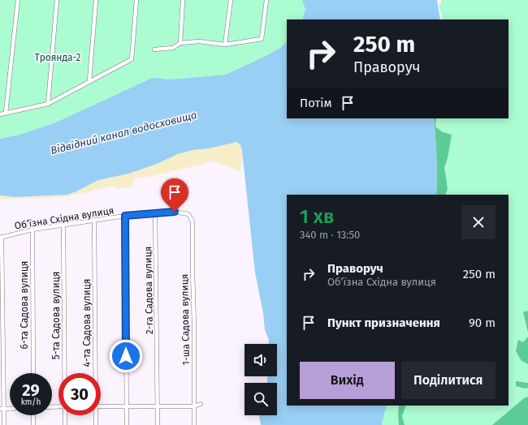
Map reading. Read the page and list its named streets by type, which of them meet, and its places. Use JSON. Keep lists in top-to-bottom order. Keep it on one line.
{"streets":{"street":["Обʼїзна Східна вулиця","2-га Садова вулиця","6-та Садова вулиця","5-та Садова вулиця","1-ша Садова вулиця","4-та Садова вулиця"]},"crossings":[["Обʼїзна Східна вулиця","2-га Садова вулиця"],["Обʼїзна Східна вулиця","6-та Садова вулиця"],["Обʼїзна Східна вулиця","5-та Садова вулиця"],["Обʼїзна Східна вулиця","1-ша Садова вулиця"],["Обʼїзна Східна вулиця","4-та Садова вулиця"]],"water":["Відвідний канал водосховища"],"parks":["Троянда-2"],"page":{"turn":["250 m","Праворуч"],"then":"Потім","heading":["1 хв","340 m · 13:50"],"list":[{"name":"Праворуч","note":"Обʼїзна Східна вулиця","value":"250 m"},{"name":"Пункт призначення","value":"90 m"}],"buttons":["Вихід","Поділитися"],"speed":"29 km/h","limit":"30"}}
